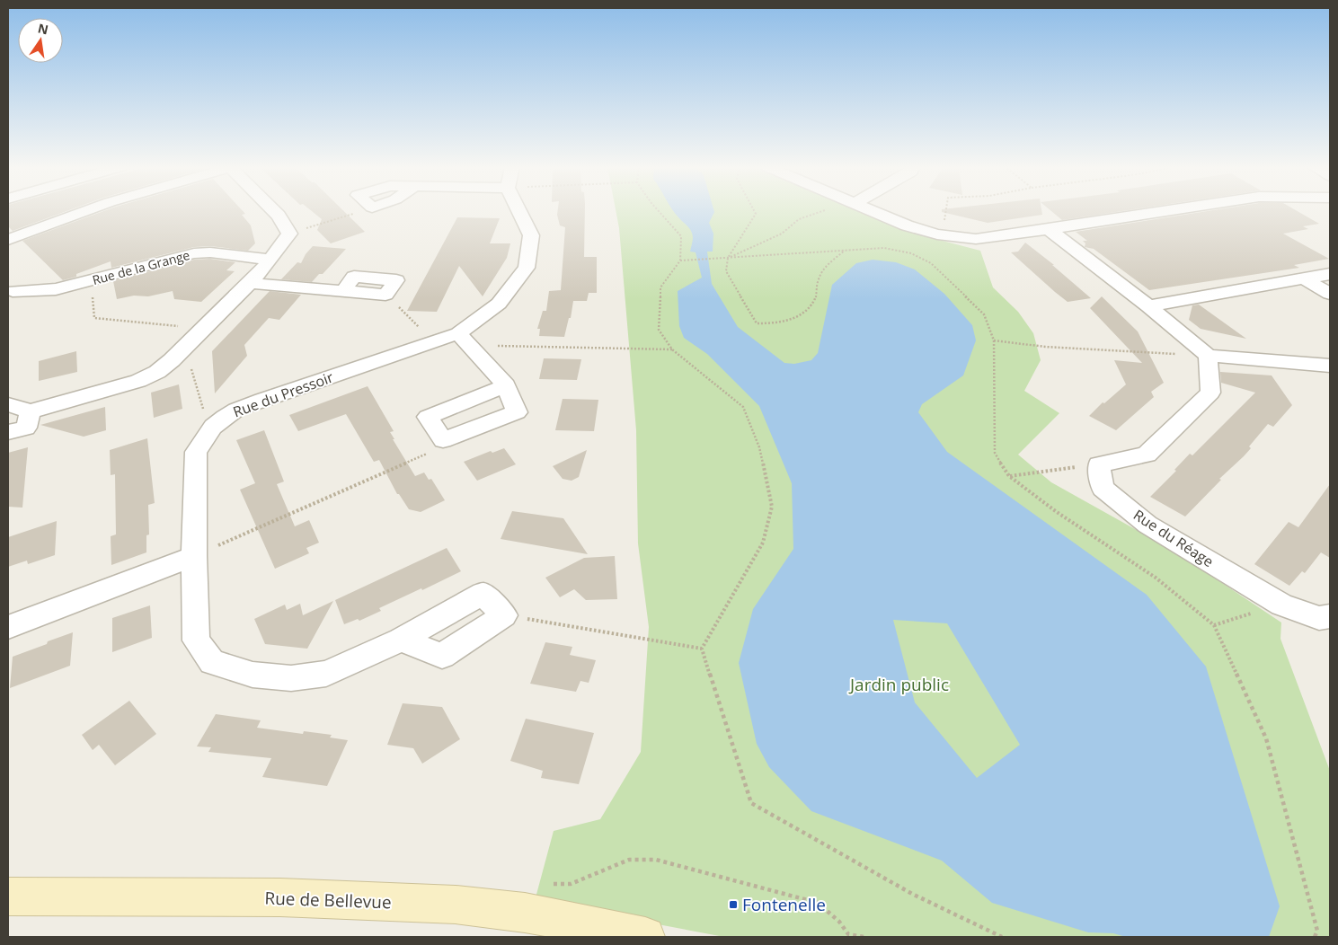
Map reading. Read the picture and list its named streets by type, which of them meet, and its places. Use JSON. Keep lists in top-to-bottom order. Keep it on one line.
{"streets":{"street":["Rue de la Grange","Rue du Pressoir","Rue du Réage","Rue de Bellevue"]},"parks":["Jardin public"],"places":{"transit":["Fontenelle"]},"north":"top"}
